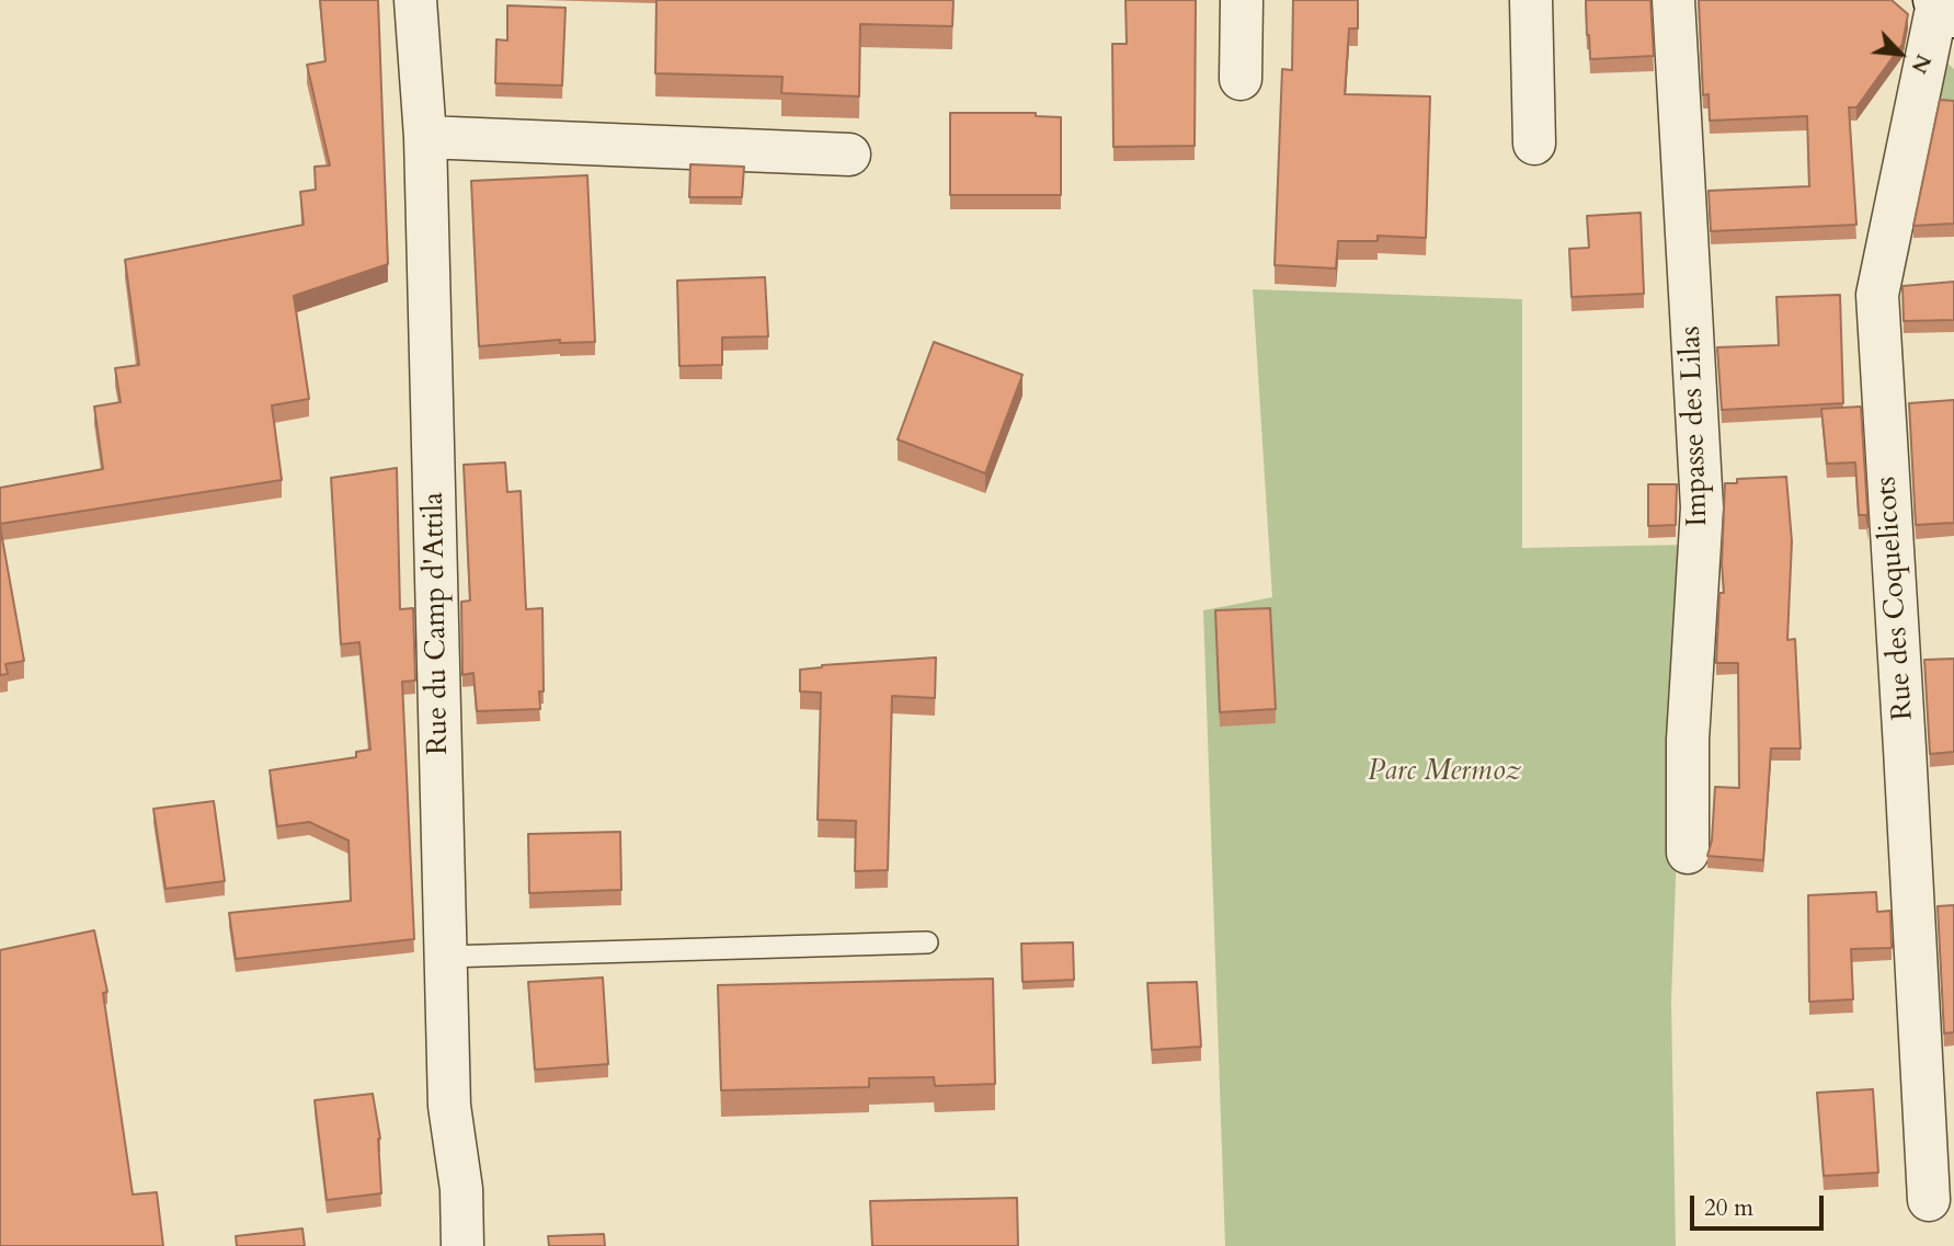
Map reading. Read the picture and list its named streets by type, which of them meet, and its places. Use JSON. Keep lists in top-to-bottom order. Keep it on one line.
{"streets":{"street":["Impasse des Lilas","Rue des Coquelicots","Rue du Camp d'Attila"]},"parks":["Parc Mermoz"],"scale_bar":"20 m","north":"bottom right"}
